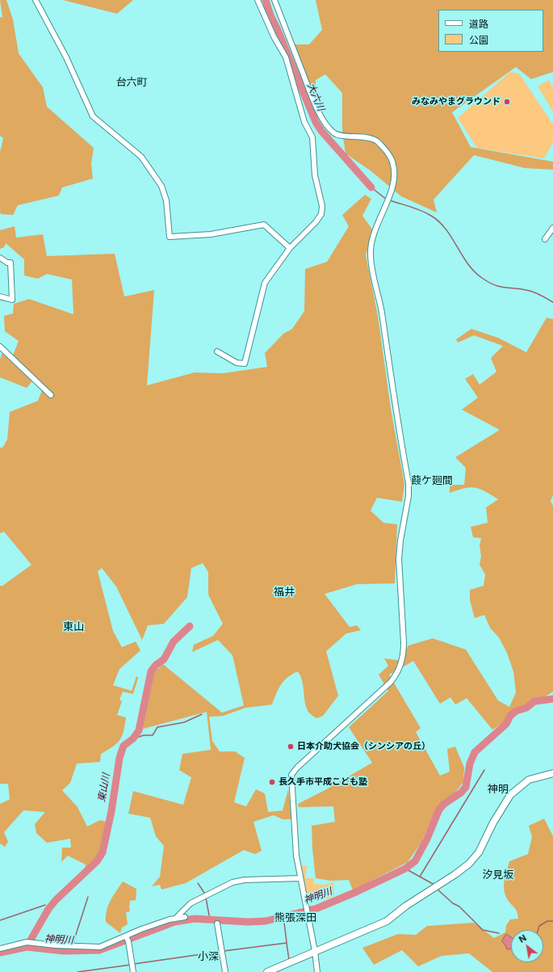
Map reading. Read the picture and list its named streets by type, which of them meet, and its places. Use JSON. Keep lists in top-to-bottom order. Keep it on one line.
{"districts":["台六町","葭ケ廻間","福井","東山","神明","汐見坂","熊張深田","小深"],"water":["大六川","東山川","神明川"],"places":["みなみやまグラウンド","日本介助犬協会（シンシアの丘）","長久手市平成こども塾"],"legend":["道路","公園"],"north":"top left"}
